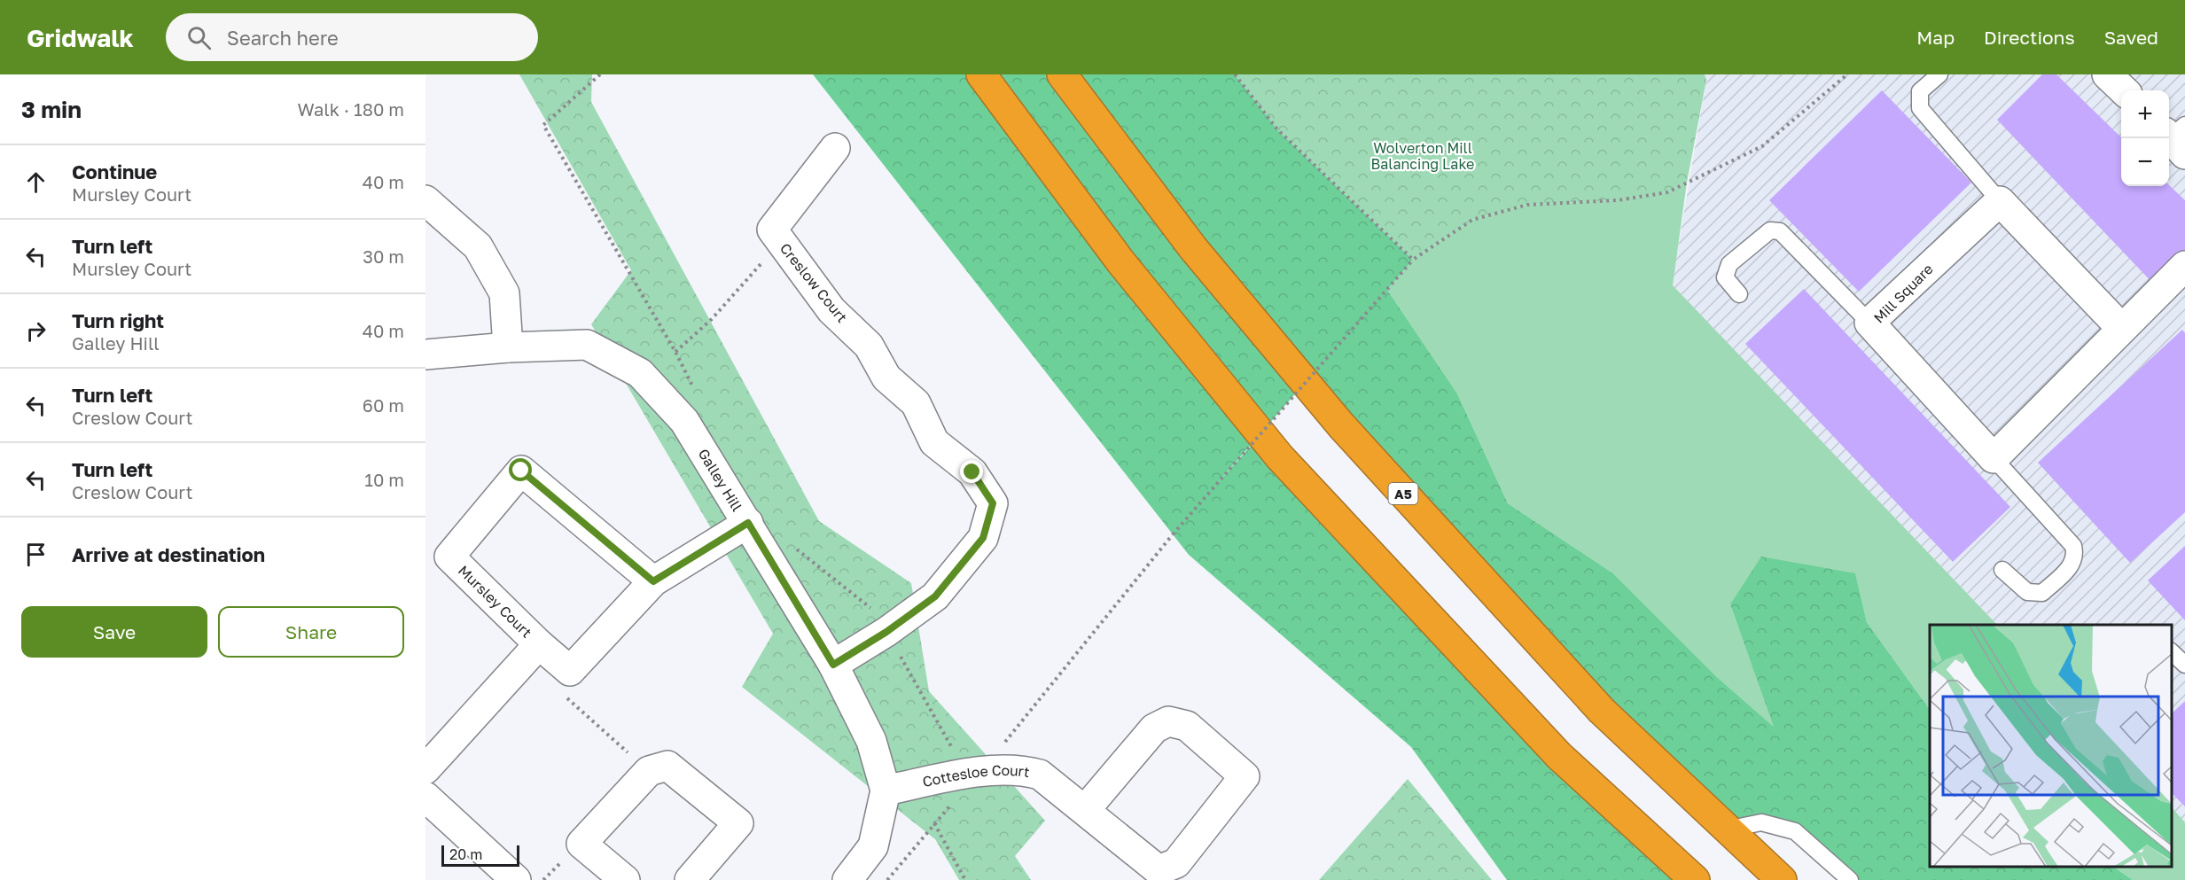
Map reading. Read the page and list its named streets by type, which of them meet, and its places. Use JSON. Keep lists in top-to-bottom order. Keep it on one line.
{"streets":{"highway":["A5"],"street":["Creslow Court","Mill Square","Galley Hill","Mursley Court","Cottesloe Court"]},"crossings":[["Creslow Court","Galley Hill"],["Galley Hill","Cottesloe Court"]],"parks":["Wolverton Mill Balancing Lake"],"scale_bar":"20 m","page":{"header":"Gridwalk","search":"Search here","nav":["Map","Directions","Saved"],"heading":["3 min","Walk · 180 m"],"map_buttons":["+","−"],"list":[["Continue","Mursley Court","40 m"],["Turn left","Mursley Court","30 m"],["Turn right","Galley Hill","40 m"],["Turn left","Creslow Court","60 m"],["Turn left","Creslow Court","10 m"],"Arrive at destination"],"buttons":["Save","Share"],"scale":"20 m"}}
